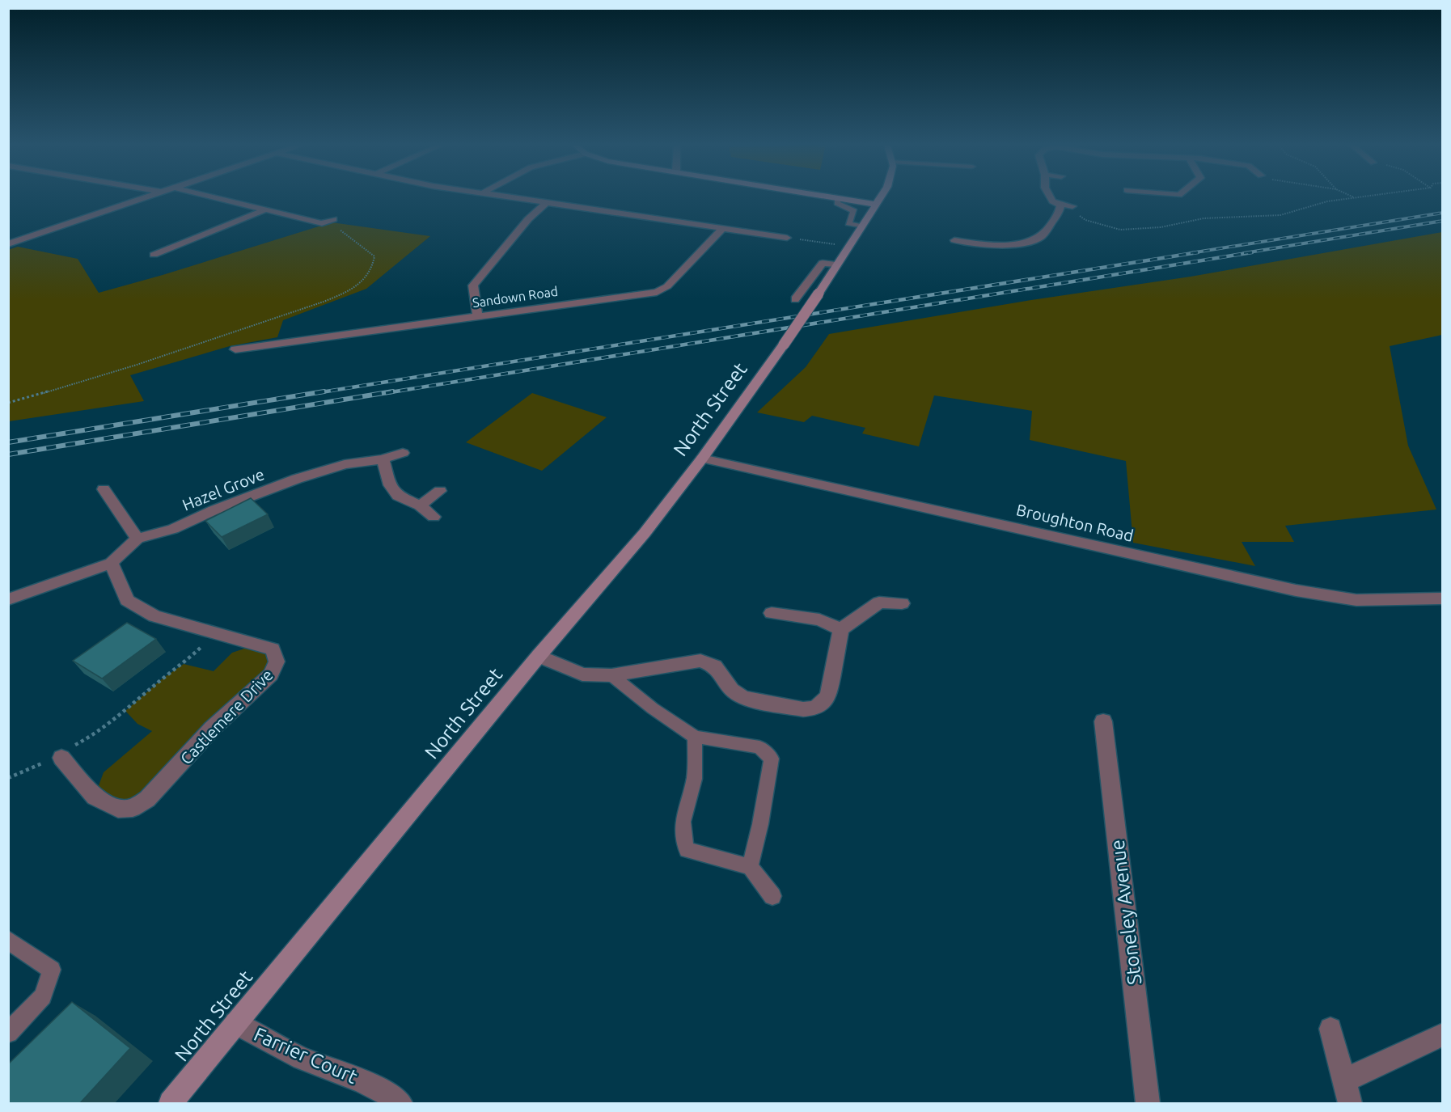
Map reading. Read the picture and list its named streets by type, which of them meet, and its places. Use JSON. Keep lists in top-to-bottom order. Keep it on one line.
{"streets":{"main road":["North Street"],"street":["Sandown Road","Hazel Grove","Broughton Road","Castlemere Drive","Stoneley Avenue","Farrier Court"]},"crossings":[["North Street","Broughton Road"],["North Street","Farrier Court"],["Hazel Grove","Castlemere Drive"]]}
